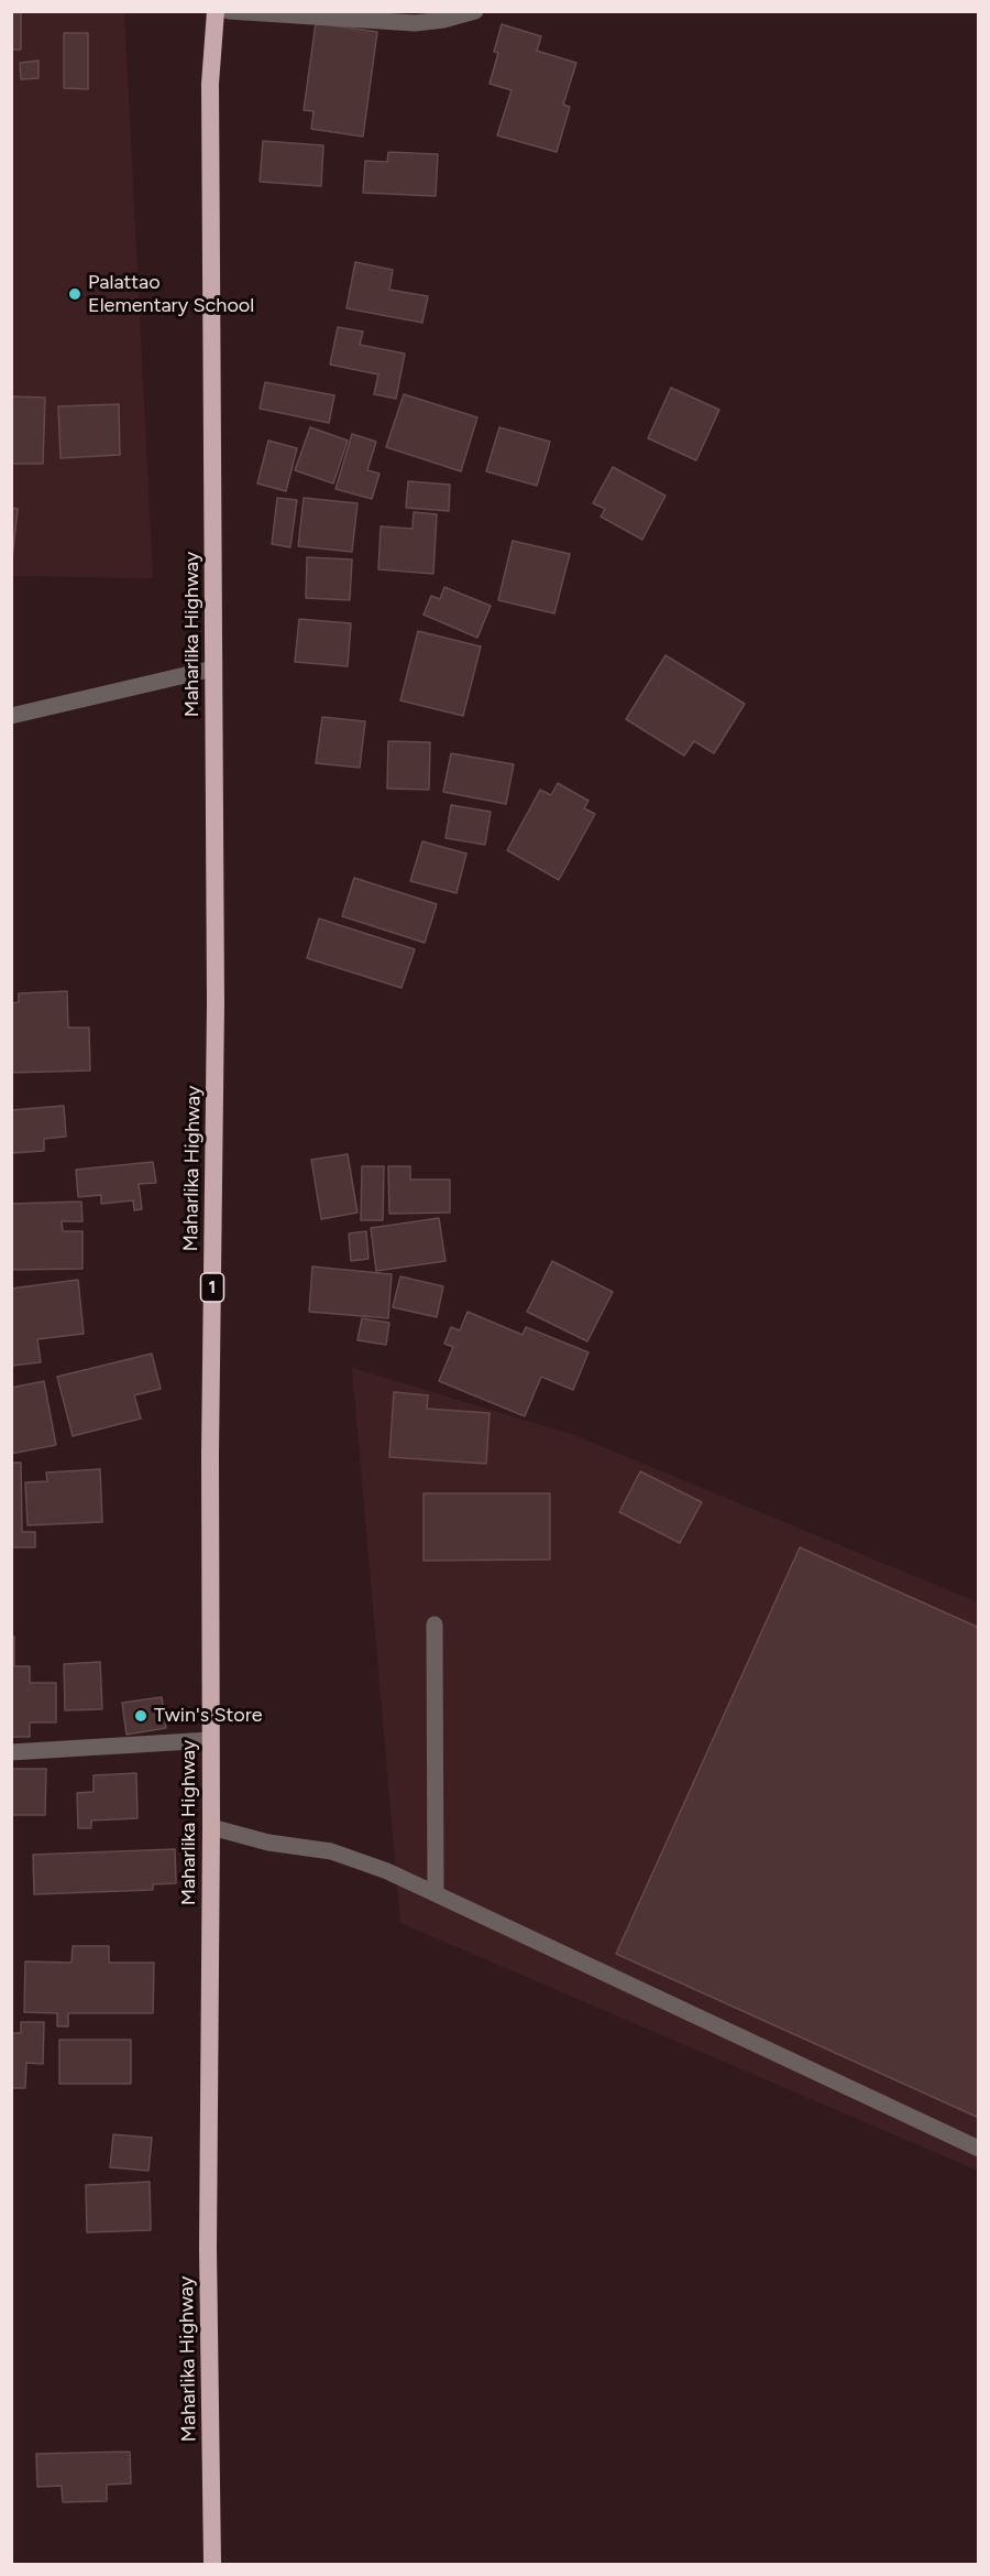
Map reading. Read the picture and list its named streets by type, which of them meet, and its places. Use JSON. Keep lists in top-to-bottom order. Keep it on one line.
{"streets":{"highway":["Maharlika Highway","1"]},"places":["Palattao Elementary School","Twin's Store"]}
